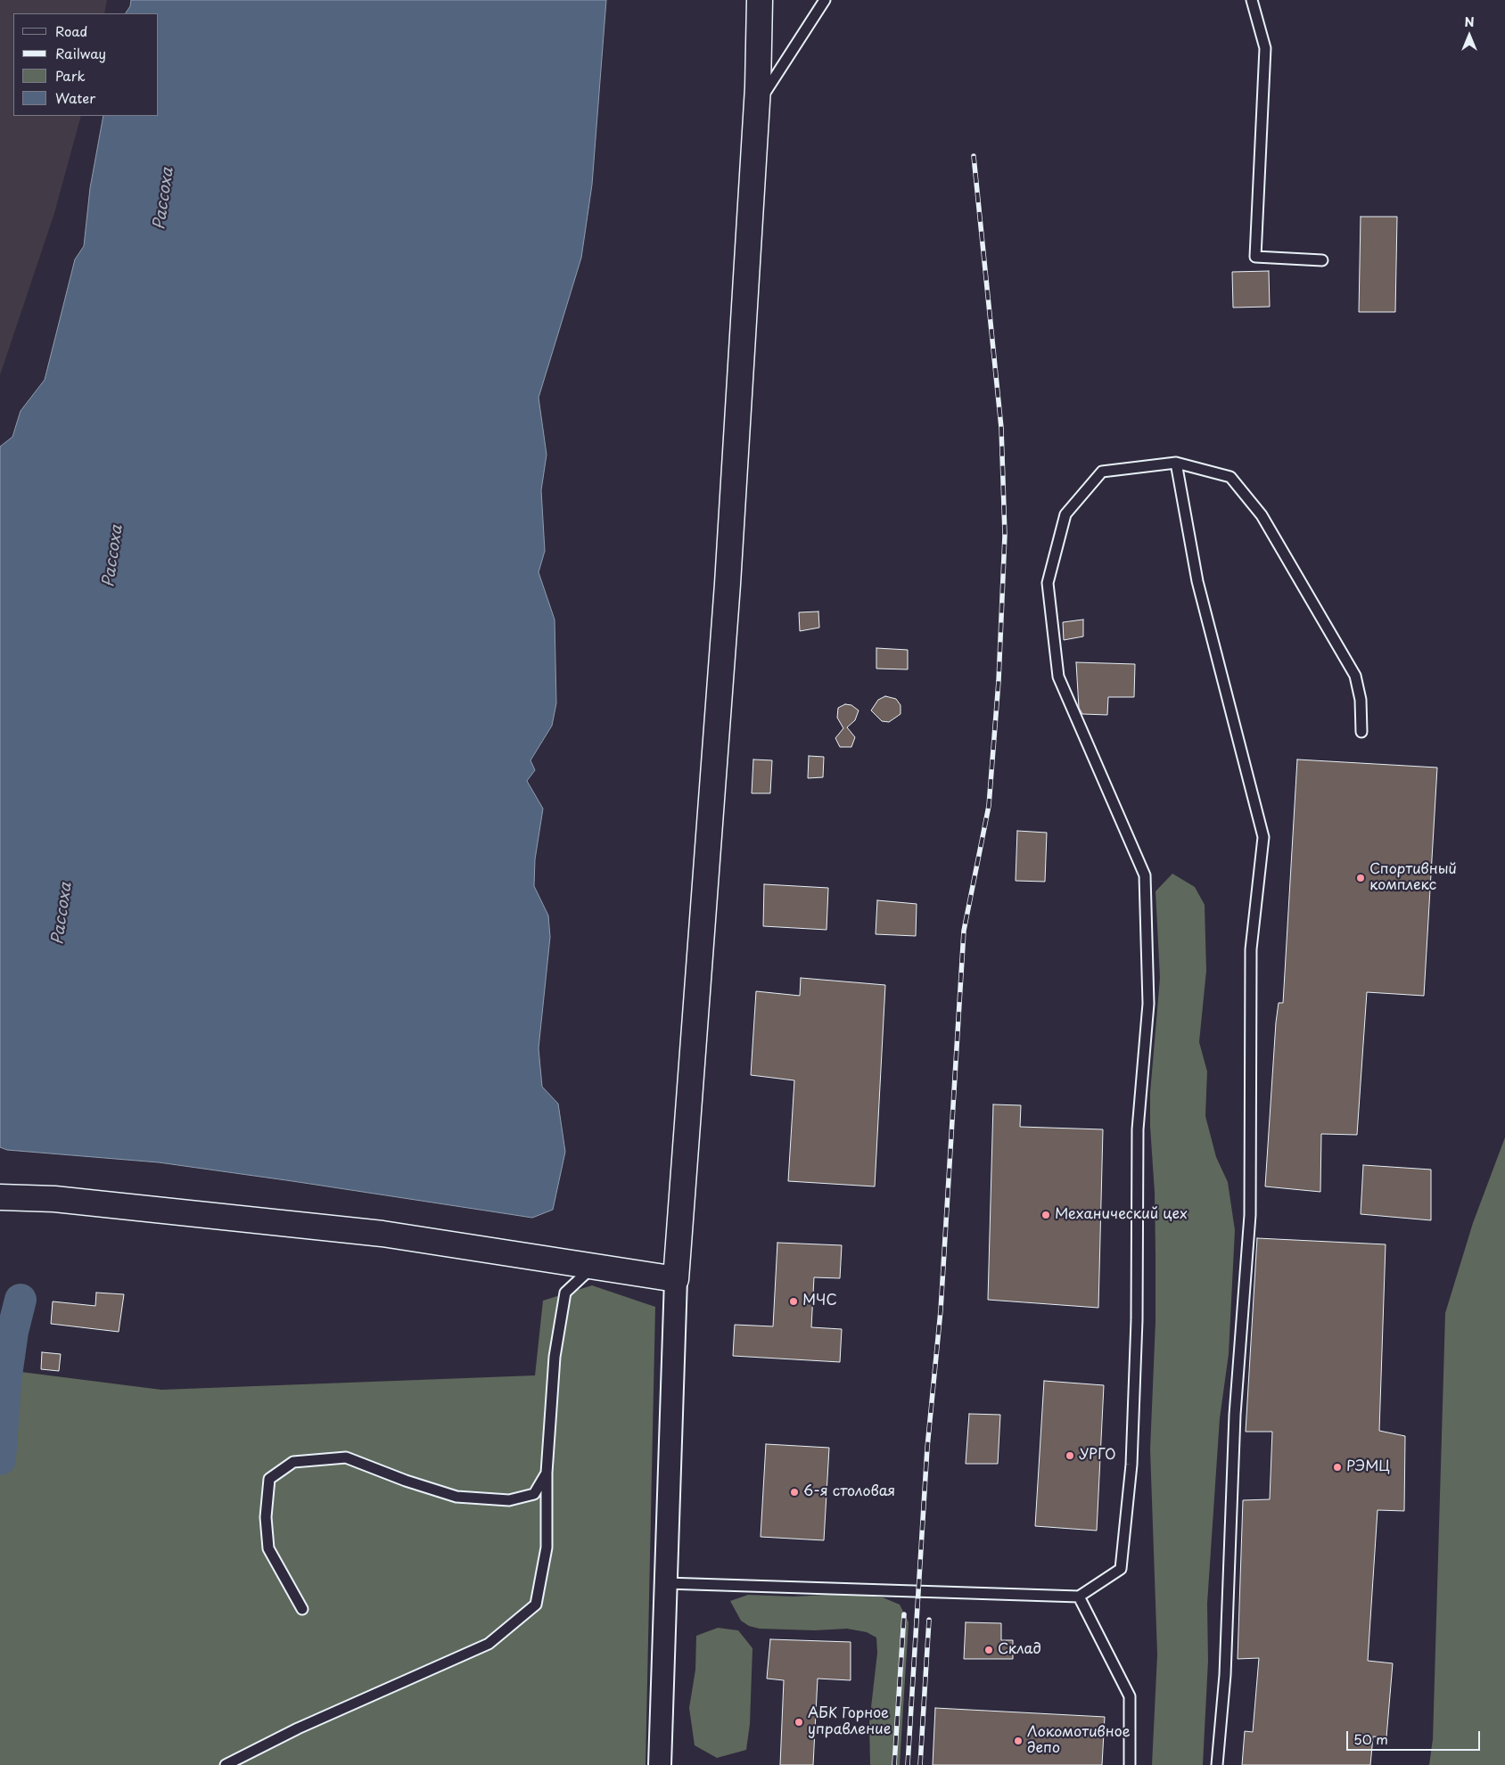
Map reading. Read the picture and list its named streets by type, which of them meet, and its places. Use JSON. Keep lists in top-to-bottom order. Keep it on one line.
{"water":["Рассоха"],"places":["Спортивный комплекс","Механический цех","МЧС","УРГО","РЭМЦ","6-я столовая","Склад","АБК Горное управление","Локомотивное депо"],"legend":["Road","Railway","Park","Water"],"scale_bar":"50 m","north":"top"}
